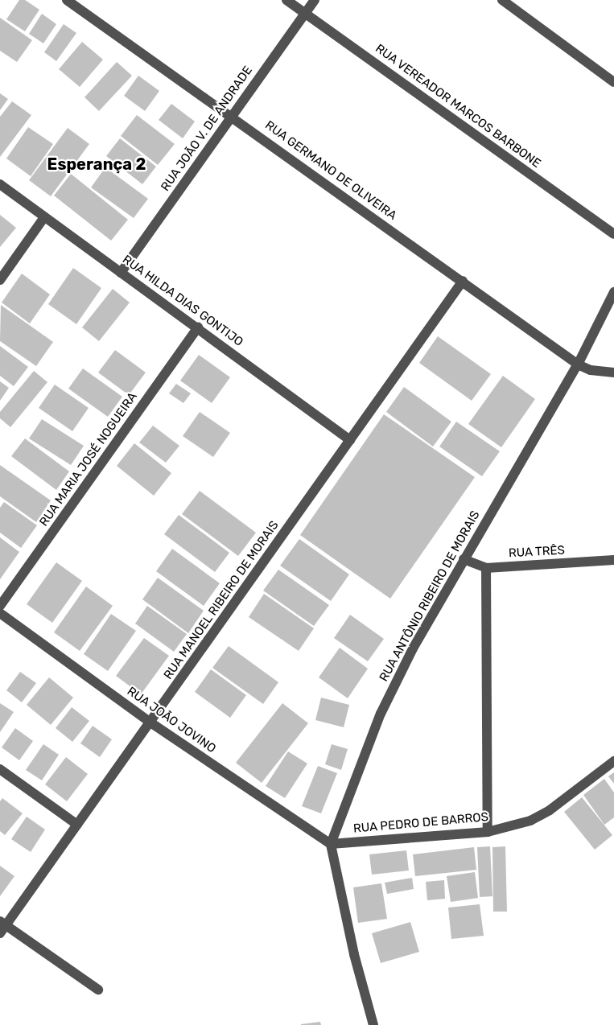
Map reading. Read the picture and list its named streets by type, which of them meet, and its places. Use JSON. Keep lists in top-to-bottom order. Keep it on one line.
{"streets":{"street":["RUA VEREADOR MARCOS BARBONE","RUA JOÃO V. DE ANDRADE","RUA GERMANO DE OLIVEIRA","RUA HILDA DIAS GONTIJO","RUA MARIA JOSÉ NOGUEIRA","RUA TRÊS","RUA ANTÔNIO RIBEIRO DE MORAIS","RUA MANOEL RIBEIRO DE MORAIS","RUA JOÃO JOVINO","RUA PEDRO DE BARROS"]},"crossings":[["RUA VEREADOR MARCOS BARBONE","RUA JOÃO V. DE ANDRADE"],["RUA JOÃO V. DE ANDRADE","RUA GERMANO DE OLIVEIRA"],["RUA JOÃO V. DE ANDRADE","RUA HILDA DIAS GONTIJO"],["RUA GERMANO DE OLIVEIRA","RUA ANTÔNIO RIBEIRO DE MORAIS"],["RUA GERMANO DE OLIVEIRA","RUA MANOEL RIBEIRO DE MORAIS"],["RUA HILDA DIAS GONTIJO","RUA MARIA JOSÉ NOGUEIRA"],["RUA HILDA DIAS GONTIJO","RUA MANOEL RIBEIRO DE MORAIS"],["RUA TRÊS","RUA ANTÔNIO RIBEIRO DE MORAIS"],["RUA ANTÔNIO RIBEIRO DE MORAIS","RUA JOÃO JOVINO"],["RUA ANTÔNIO RIBEIRO DE MORAIS","RUA PEDRO DE BARROS"],["RUA MANOEL RIBEIRO DE MORAIS","RUA JOÃO JOVINO"],["RUA JOÃO JOVINO","RUA PEDRO DE BARROS"]],"districts":["Esperança 2"]}
